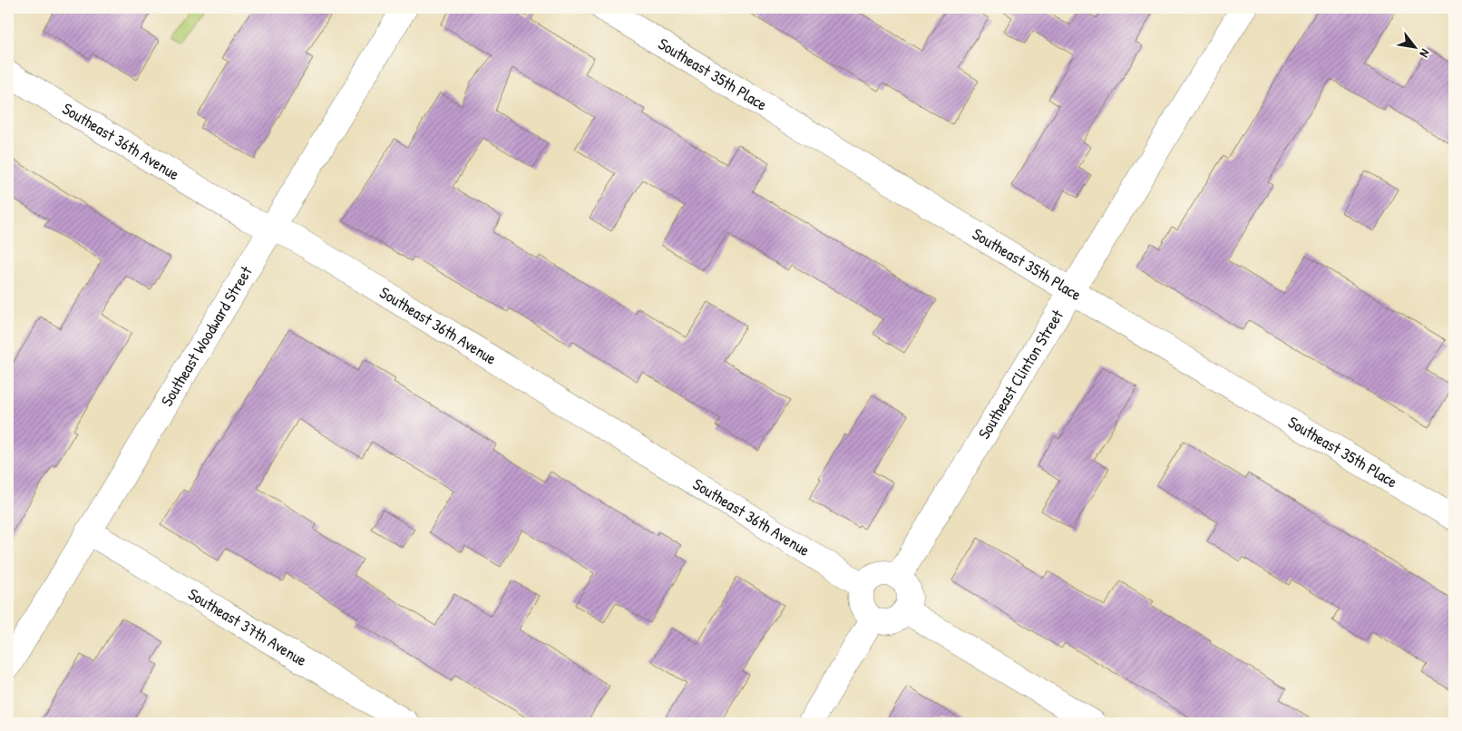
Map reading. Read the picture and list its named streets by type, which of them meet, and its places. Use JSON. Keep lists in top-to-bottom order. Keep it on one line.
{"streets":{"street":["Southeast 35th Place","Southeast 36th Avenue","Southeast Woodward Street","Southeast Clinton Street","Southeast 37th Avenue"]},"crossings":[["Southeast 35th Place","Southeast Clinton Street"],["Southeast 36th Avenue","Southeast Woodward Street"],["Southeast 36th Avenue","Southeast Clinton Street"],["Southeast Woodward Street","Southeast 37th Avenue"]],"north":"bottom right"}
